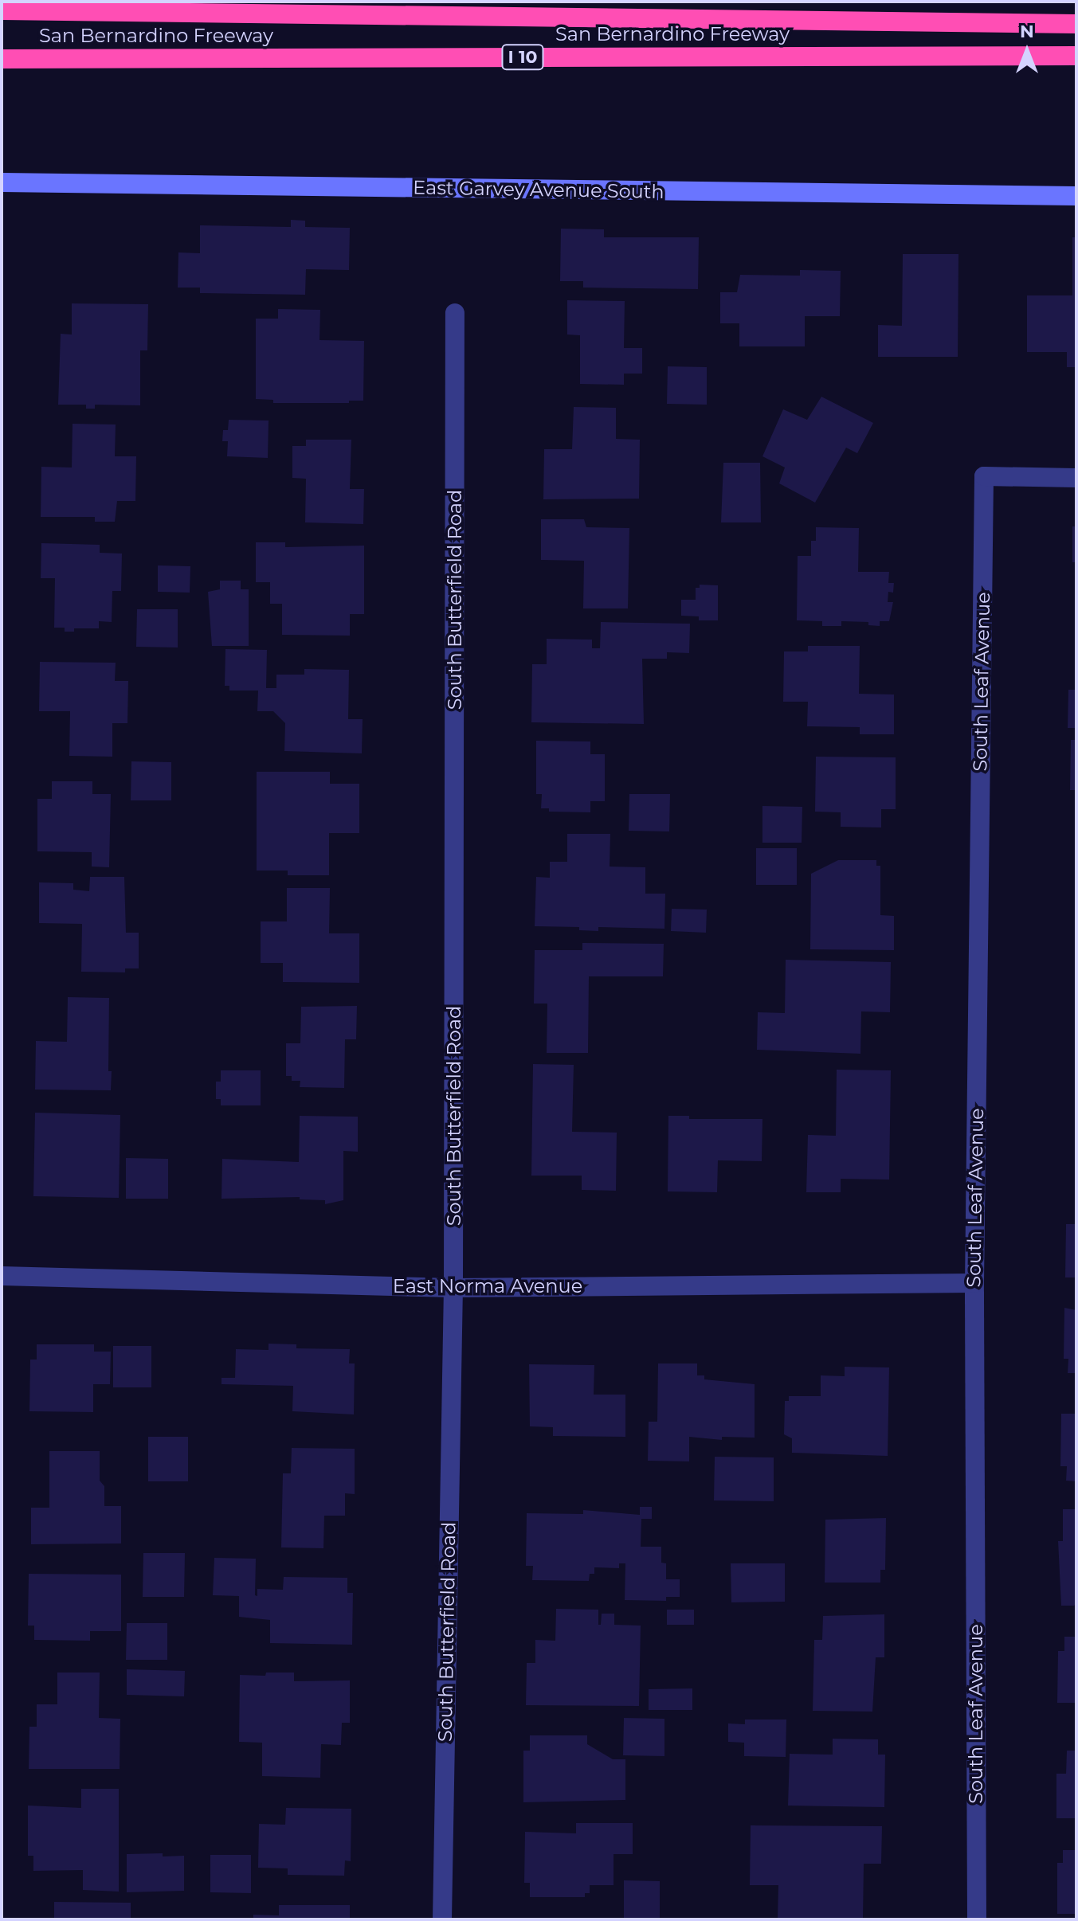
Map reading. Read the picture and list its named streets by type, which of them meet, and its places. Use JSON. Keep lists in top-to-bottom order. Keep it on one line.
{"streets":{"highway":["San Bernardino Freeway","I 10"],"street":["East Garvey Avenue South","South Butterfield Road","South Leaf Avenue","East Norma Avenue"]},"crossings":[["South Butterfield Road","East Norma Avenue"],["South Leaf Avenue","East Norma Avenue"]],"north":"top"}
